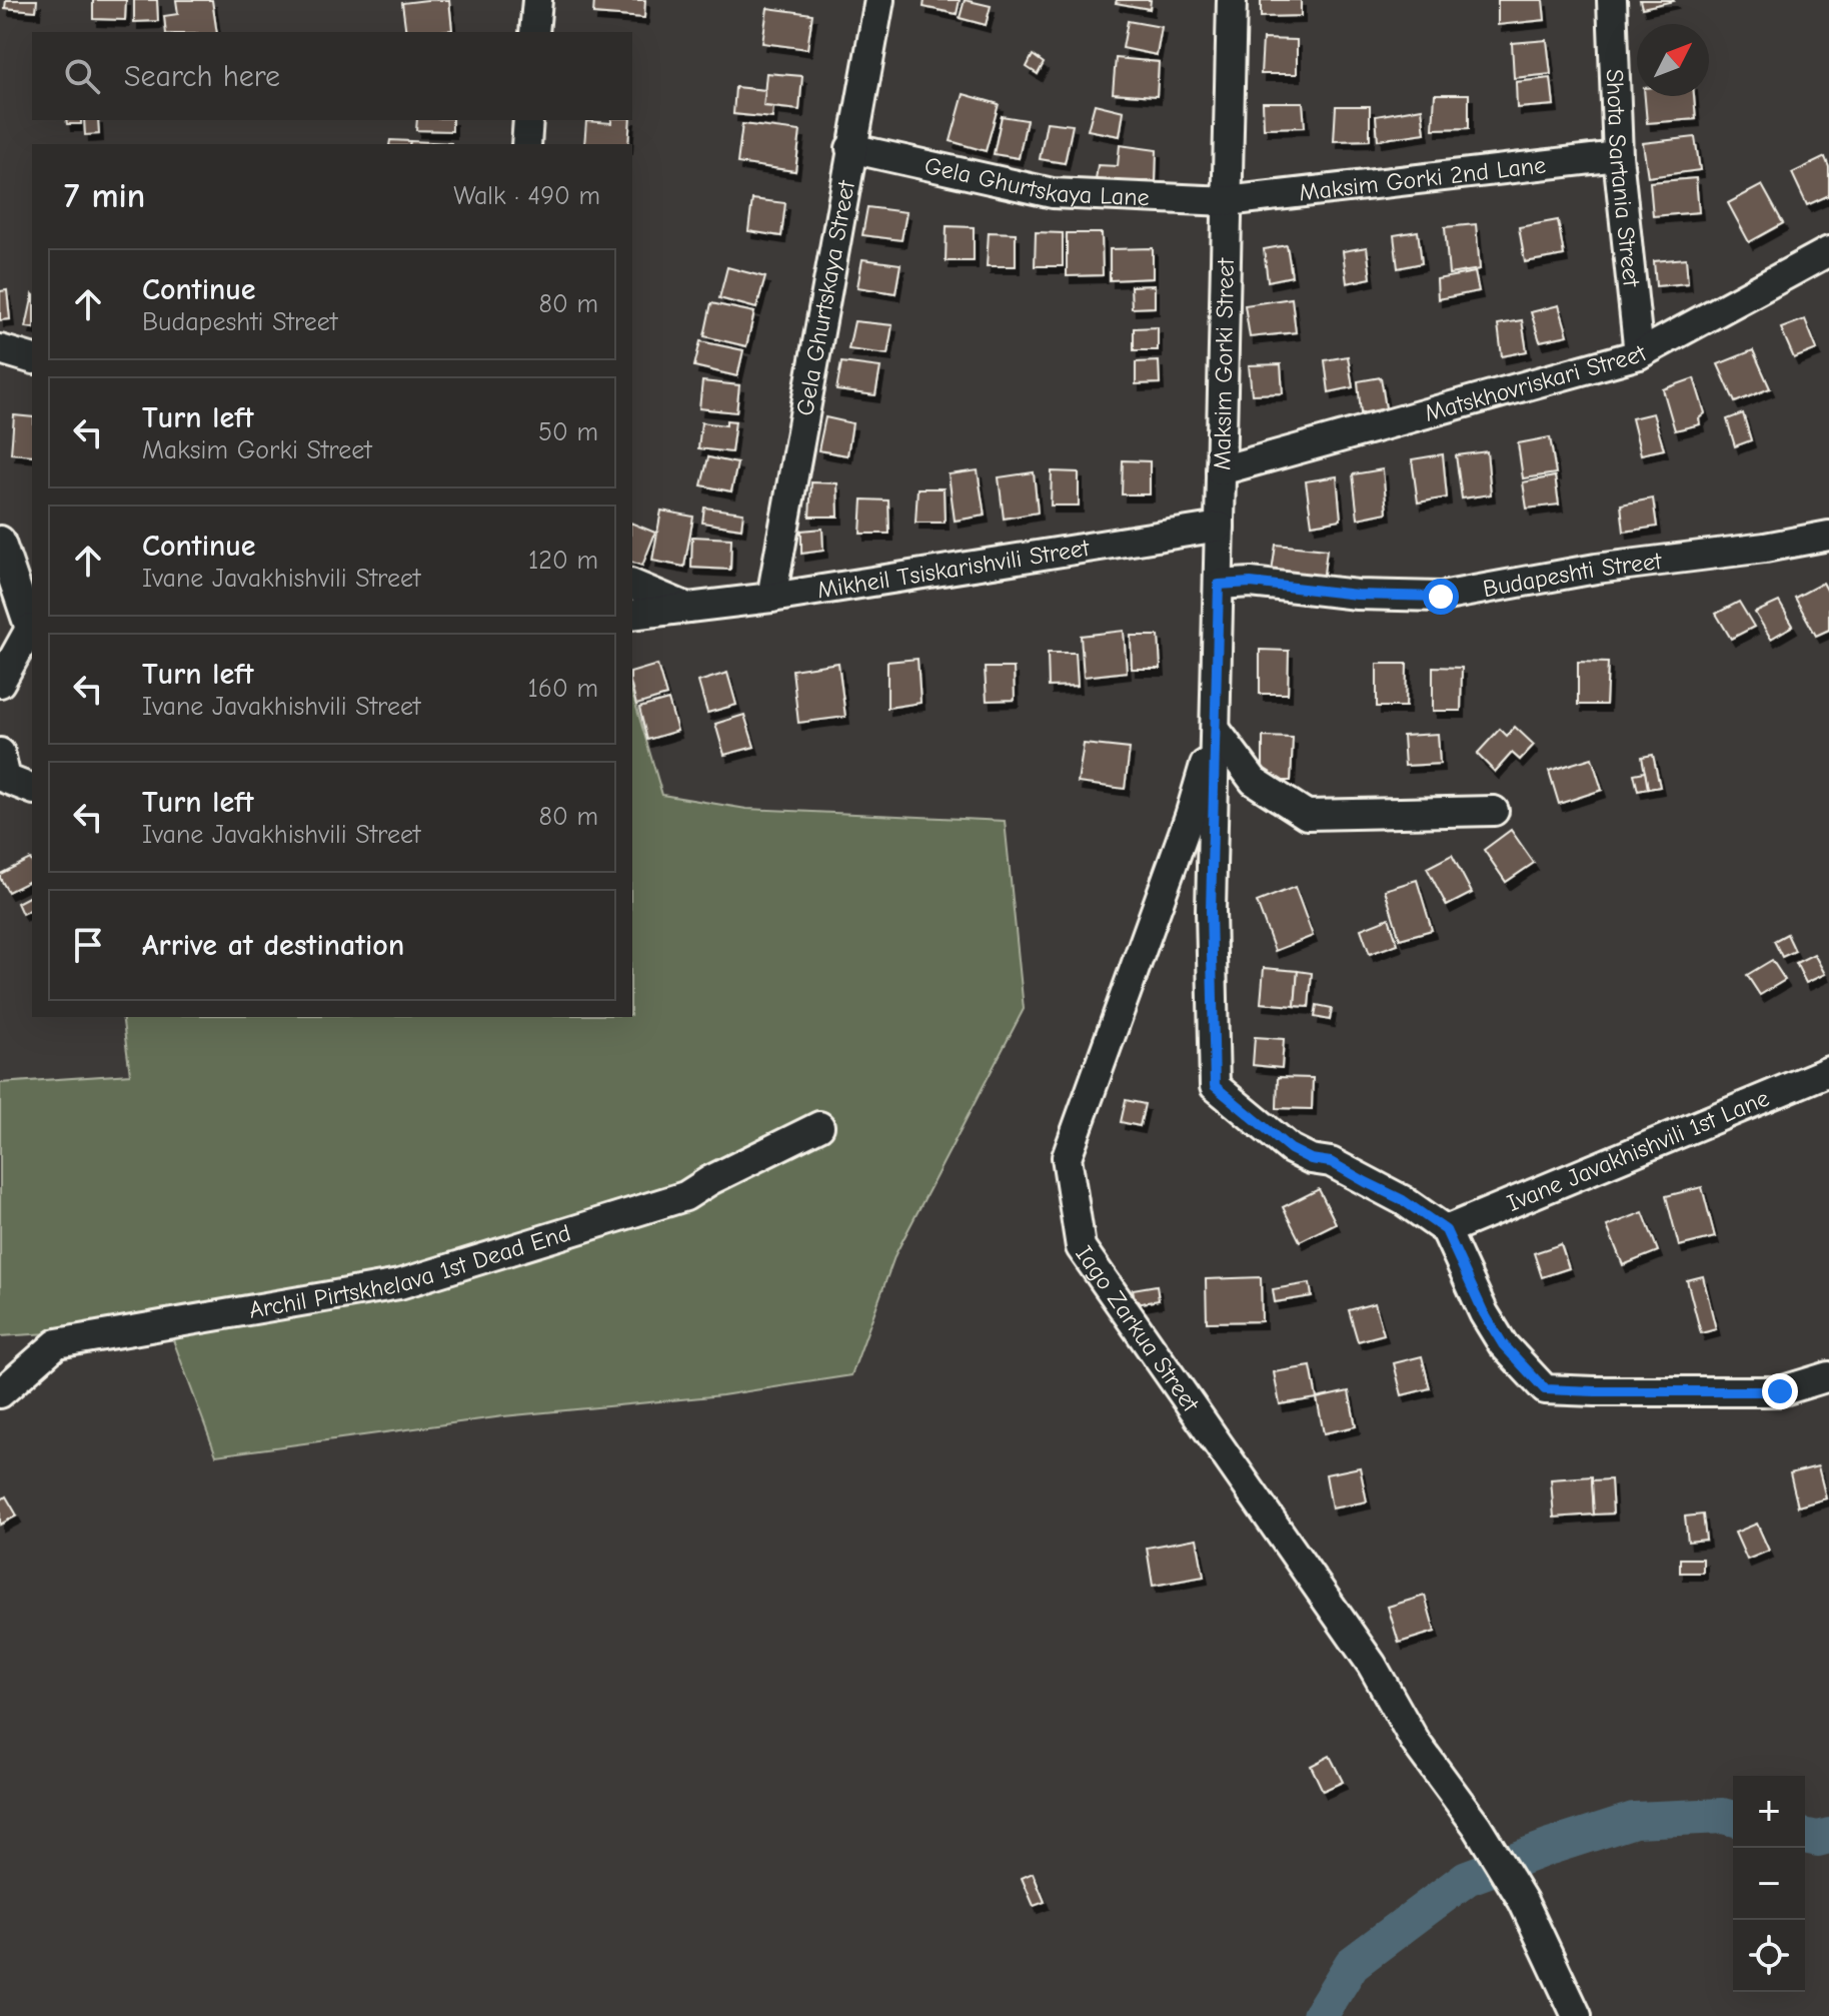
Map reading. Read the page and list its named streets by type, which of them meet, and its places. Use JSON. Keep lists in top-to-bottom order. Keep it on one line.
{"streets":{"street":["Shota Sartania Street","Maksim Gorki 2nd Lane","Gela Ghurtskaya Lane","Gela Ghurtskaya Street","Maksim Gorki Street","Matskhovriskari Street","Mikheil Tsiskarishvili Street","Budapeshti Street","Ivane Javakhishvili 1st Lane","Archil Pirtskhelava 1st Dead End","Iago Zarkua Street"]},"crossings":[["Shota Sartania Street","Maksim Gorki 2nd Lane"],["Shota Sartania Street","Matskhovriskari Street"],["Maksim Gorki 2nd Lane","Gela Ghurtskaya Lane"],["Maksim Gorki 2nd Lane","Maksim Gorki Street"],["Gela Ghurtskaya Lane","Gela Ghurtskaya Street"],["Gela Ghurtskaya Lane","Maksim Gorki Street"],["Gela Ghurtskaya Street","Mikheil Tsiskarishvili Street"],["Maksim Gorki Street","Matskhovriskari Street"],["Maksim Gorki Street","Mikheil Tsiskarishvili Street"],["Maksim Gorki Street","Budapeshti Street"],["Maksim Gorki Street","Ivane Javakhishvili 1st Lane"],["Maksim Gorki Street","Iago Zarkua Street"]],"north":"top right","page":{"search":"Search here","heading":["7 min","Walk · 490 m"],"list":[["Continue","Budapeshti Street","80 m"],["Turn left","Maksim Gorki Street","50 m"],["Continue","Ivane Javakhishvili Street","120 m"],["Turn left","Ivane Javakhishvili Street","160 m"],["Turn left","Ivane Javakhishvili Street","80 m"],"Arrive at destination"],"map_buttons":["+","−"]}}
